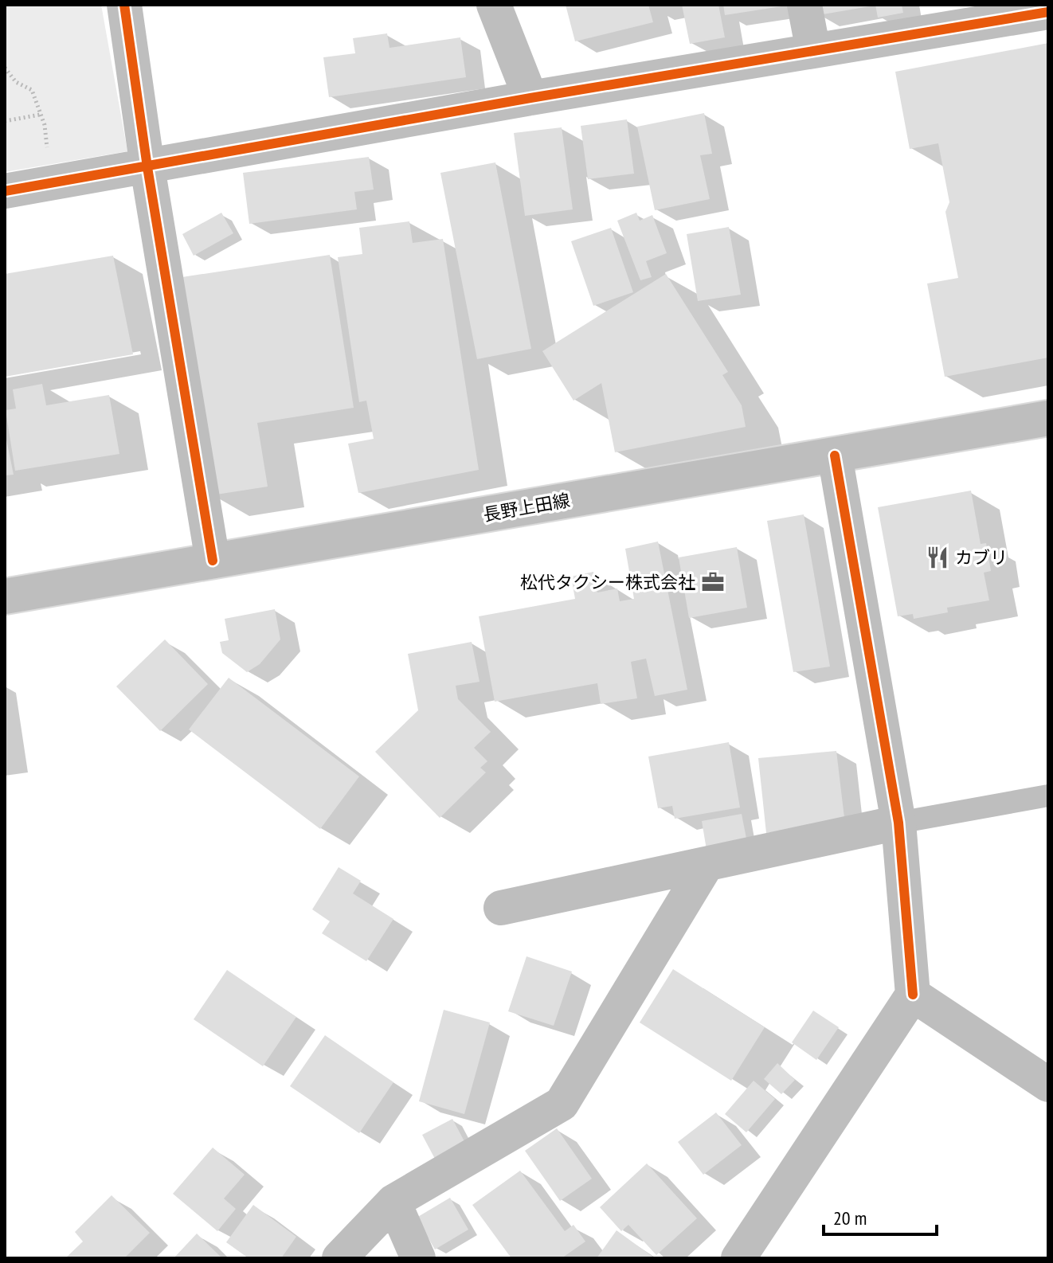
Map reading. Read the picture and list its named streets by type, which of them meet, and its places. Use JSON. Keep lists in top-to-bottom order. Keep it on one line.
{"streets":{"street":["長野上田線"]},"places":{"restaurant":["カブリ"],"office":["松代タクシー株式会社"]},"scale_bar":"20 m"}
